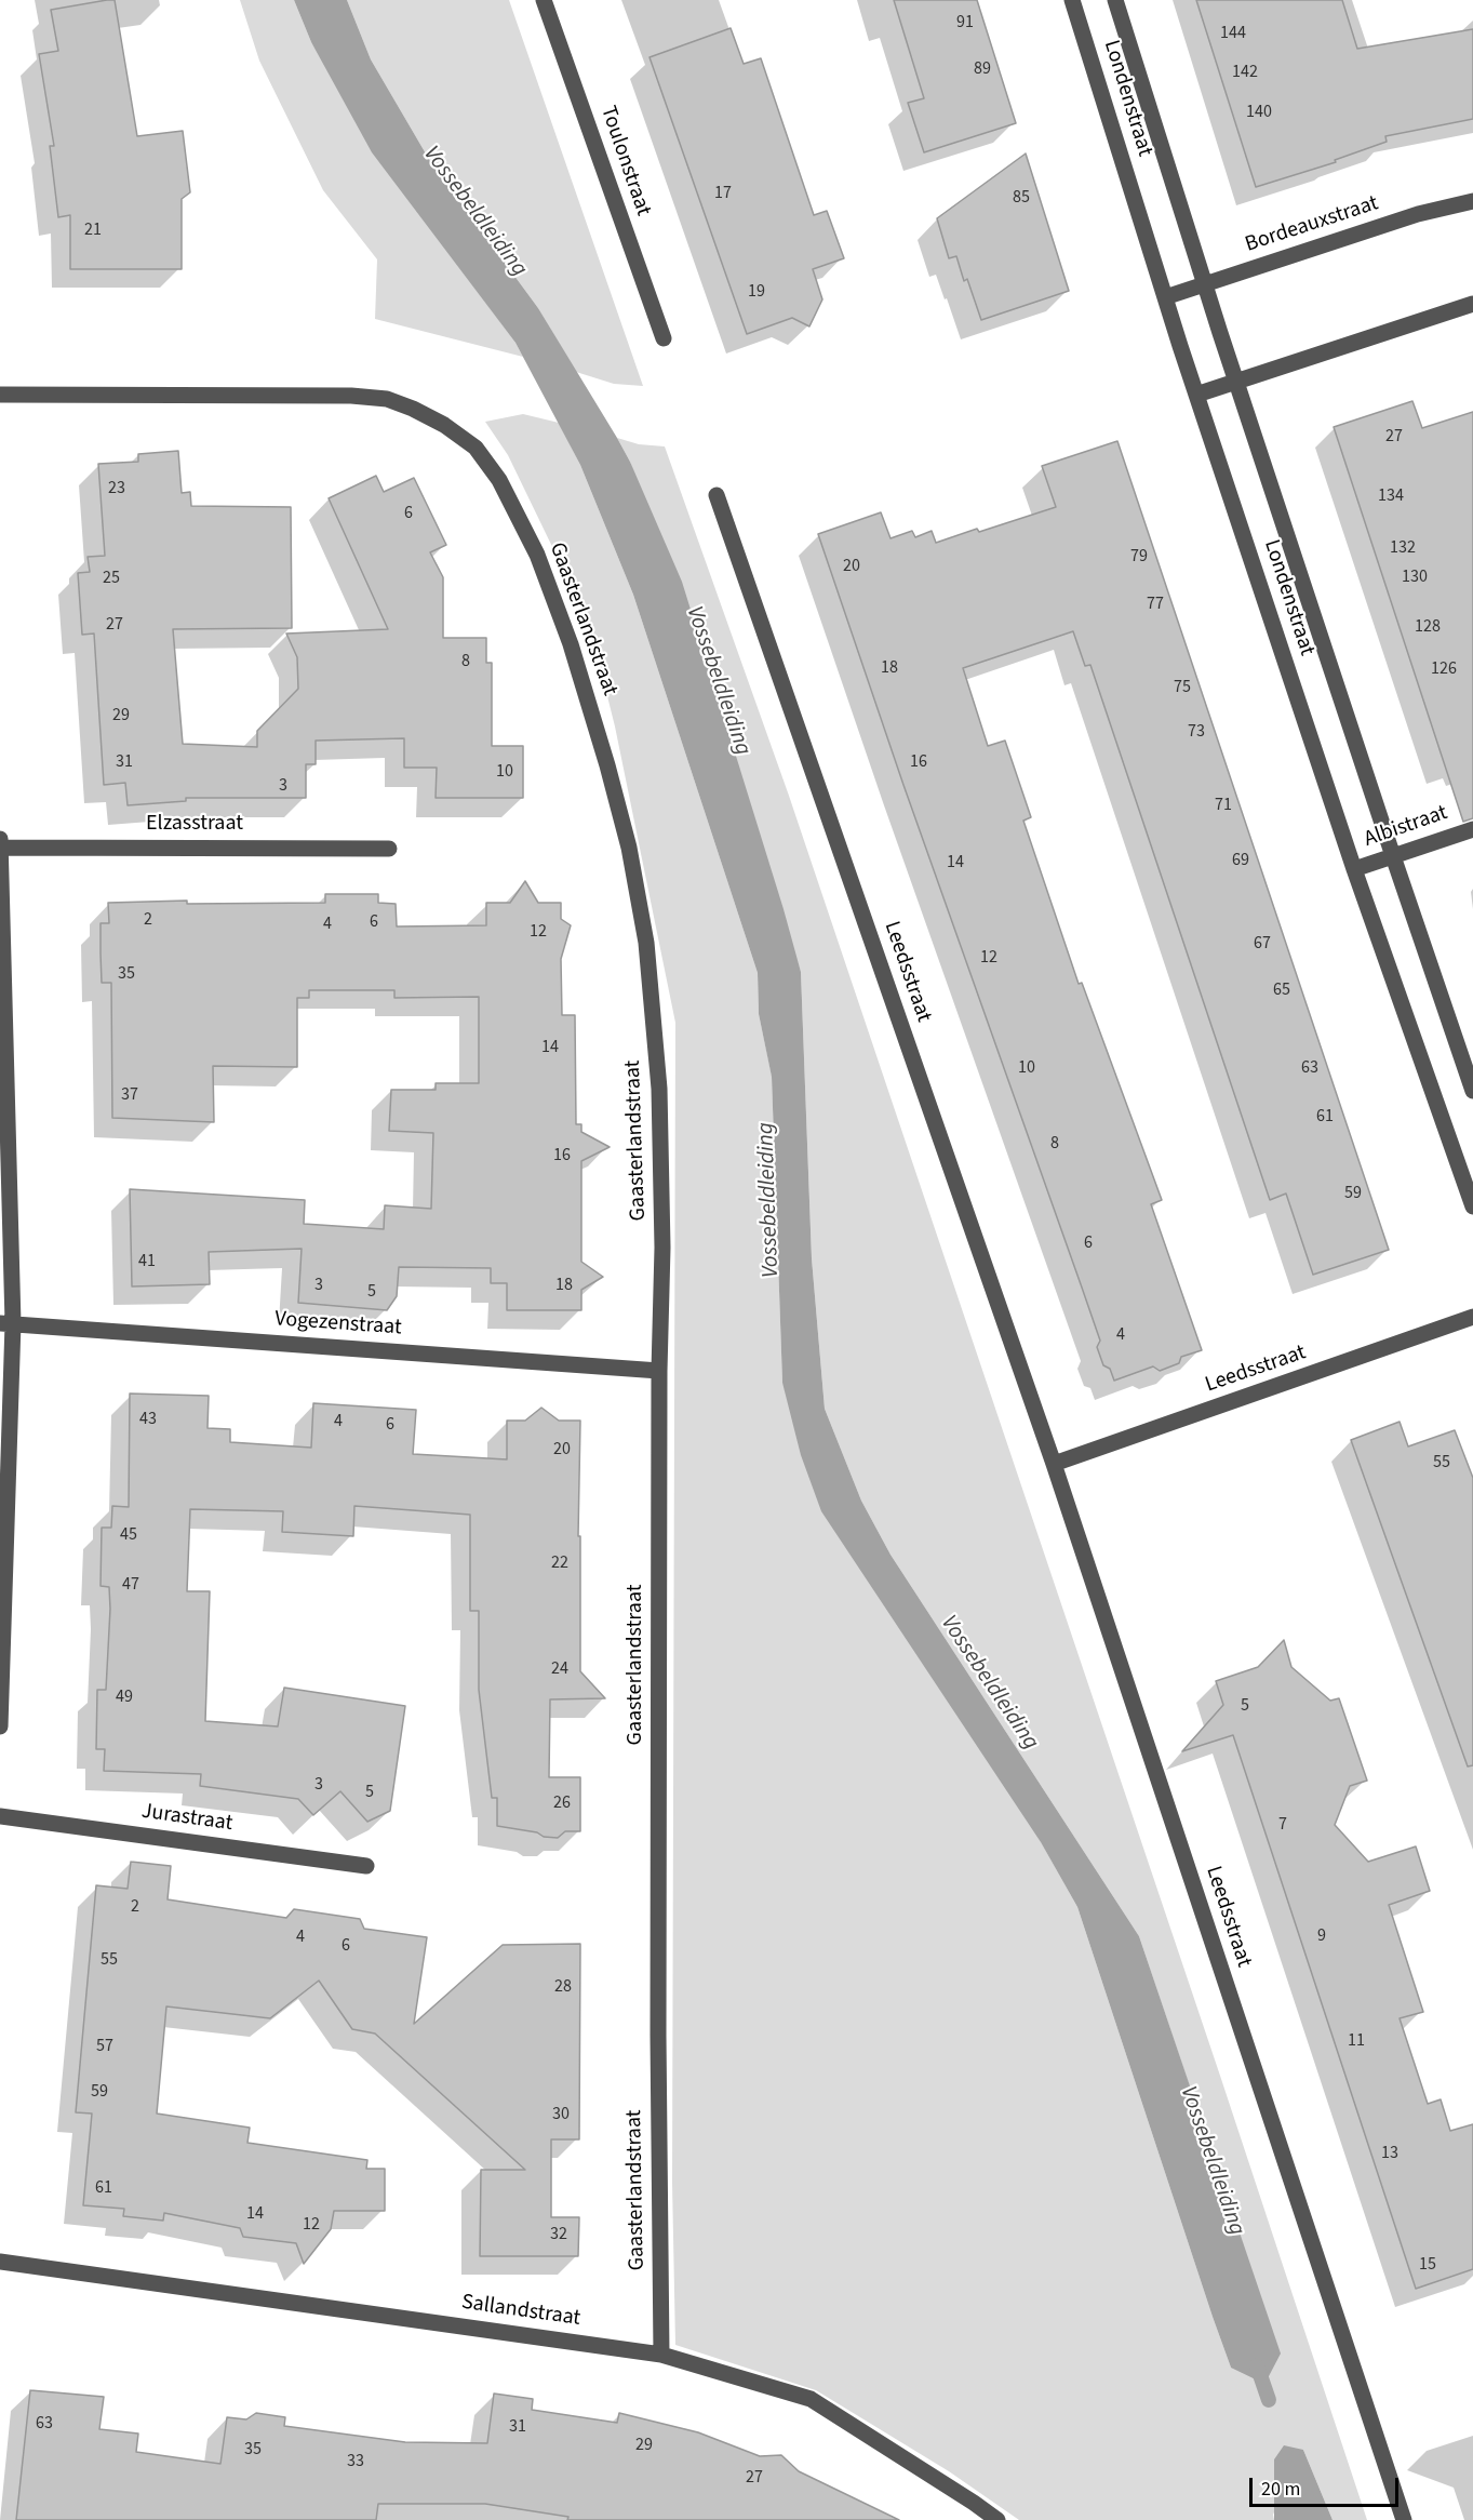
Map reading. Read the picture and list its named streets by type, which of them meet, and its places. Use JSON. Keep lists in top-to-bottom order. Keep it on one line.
{"streets":{"street":["Londenstraat","Toulonstraat","Bordeauxstraat","Gaasterlandstraat","Elzasstraat","Albistraat","Leedsstraat","Vogezenstraat","Jurastraat","Sallandstraat"]},"crossings":[["Londenstraat","Bordeauxstraat"],["Londenstraat","Albistraat"],["Gaasterlandstraat","Vogezenstraat"],["Gaasterlandstraat","Sallandstraat"]],"water":["Vossebeldleiding"],"house_numbers":["91","144","89","142","140","17","85","21","19","27","23","134","6","132","79","20","130","25","77","27","128","8","18","126","75","29","73","31","16","10","3","71","69","14","2","6","4","12","67","12","35","65","14","10","63","37","61","8","16","59","6","41","3","18","5","4","43","4","6","20","55","45","22","47","24","49","5","3","5","26","7","2","9","4","6","55","28","11","57","59","30","13","61","14","12","32","15","63","31","29","35","33","27"],"scale_bar":"20 m"}
